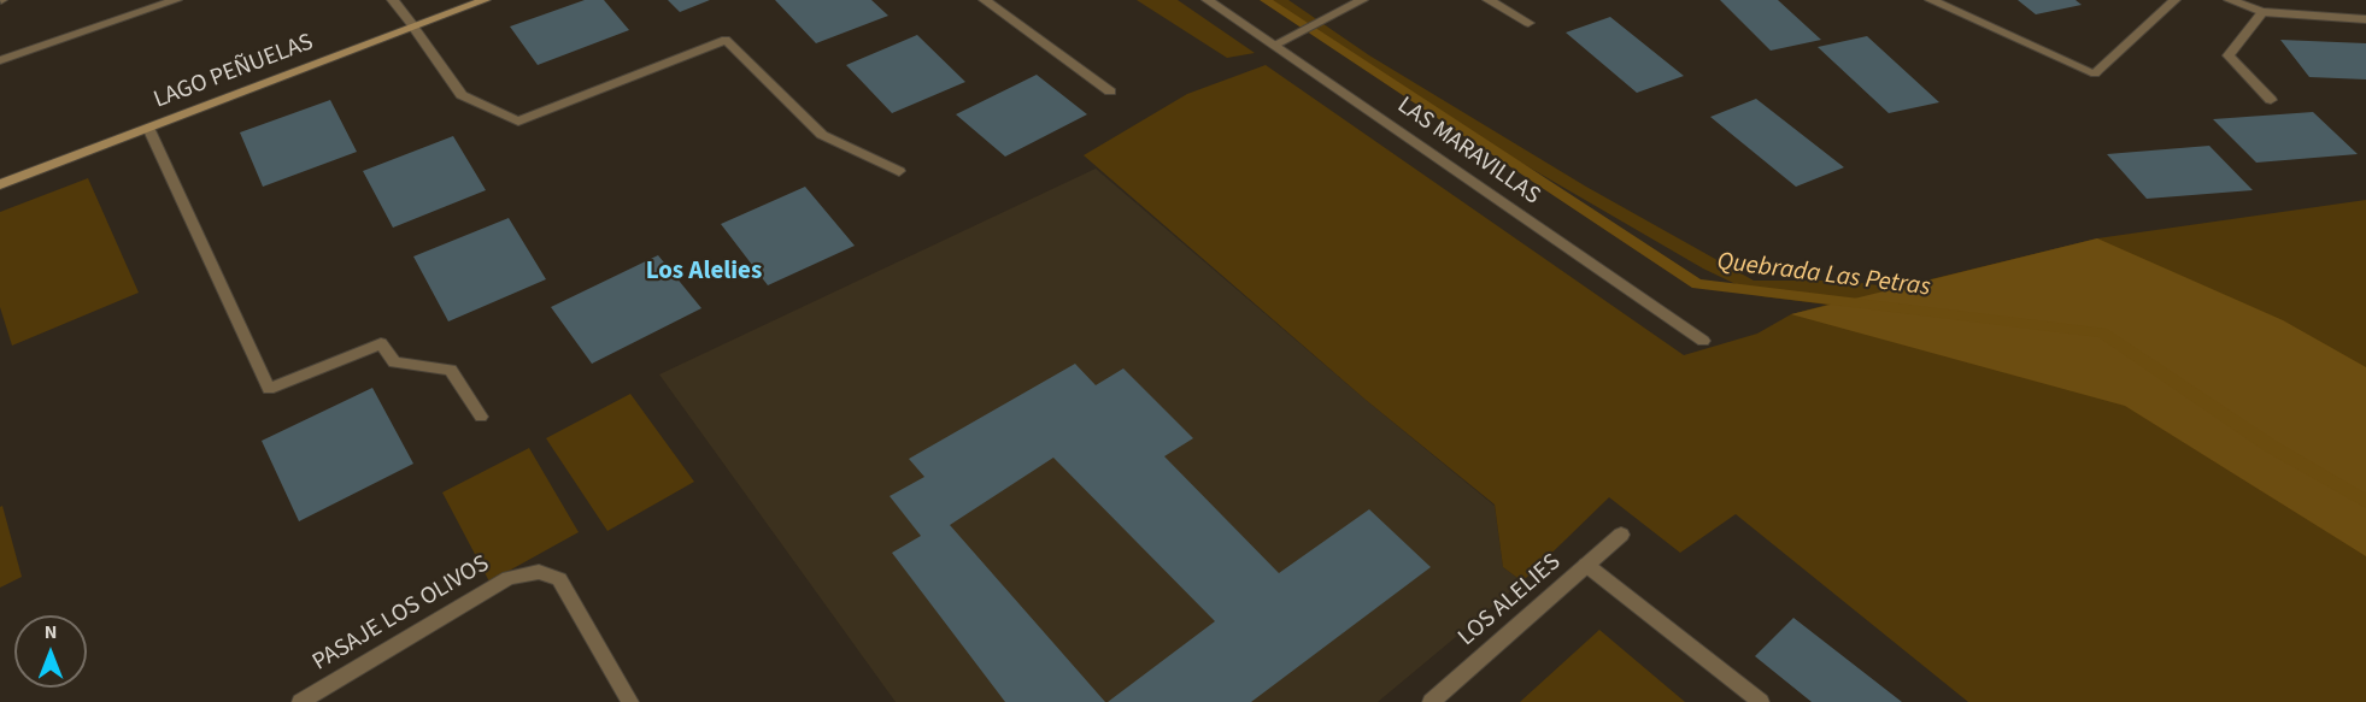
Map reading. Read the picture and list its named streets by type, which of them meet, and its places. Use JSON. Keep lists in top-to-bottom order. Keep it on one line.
{"streets":{"street":["LAGO PEÑUELAS","LAS MARAVILLAS","LOS ALELIES","PASAJE LOS OLIVOS"]},"districts":["Los Alelies"],"water":["Quebrada Las Petras"],"north":"top"}
